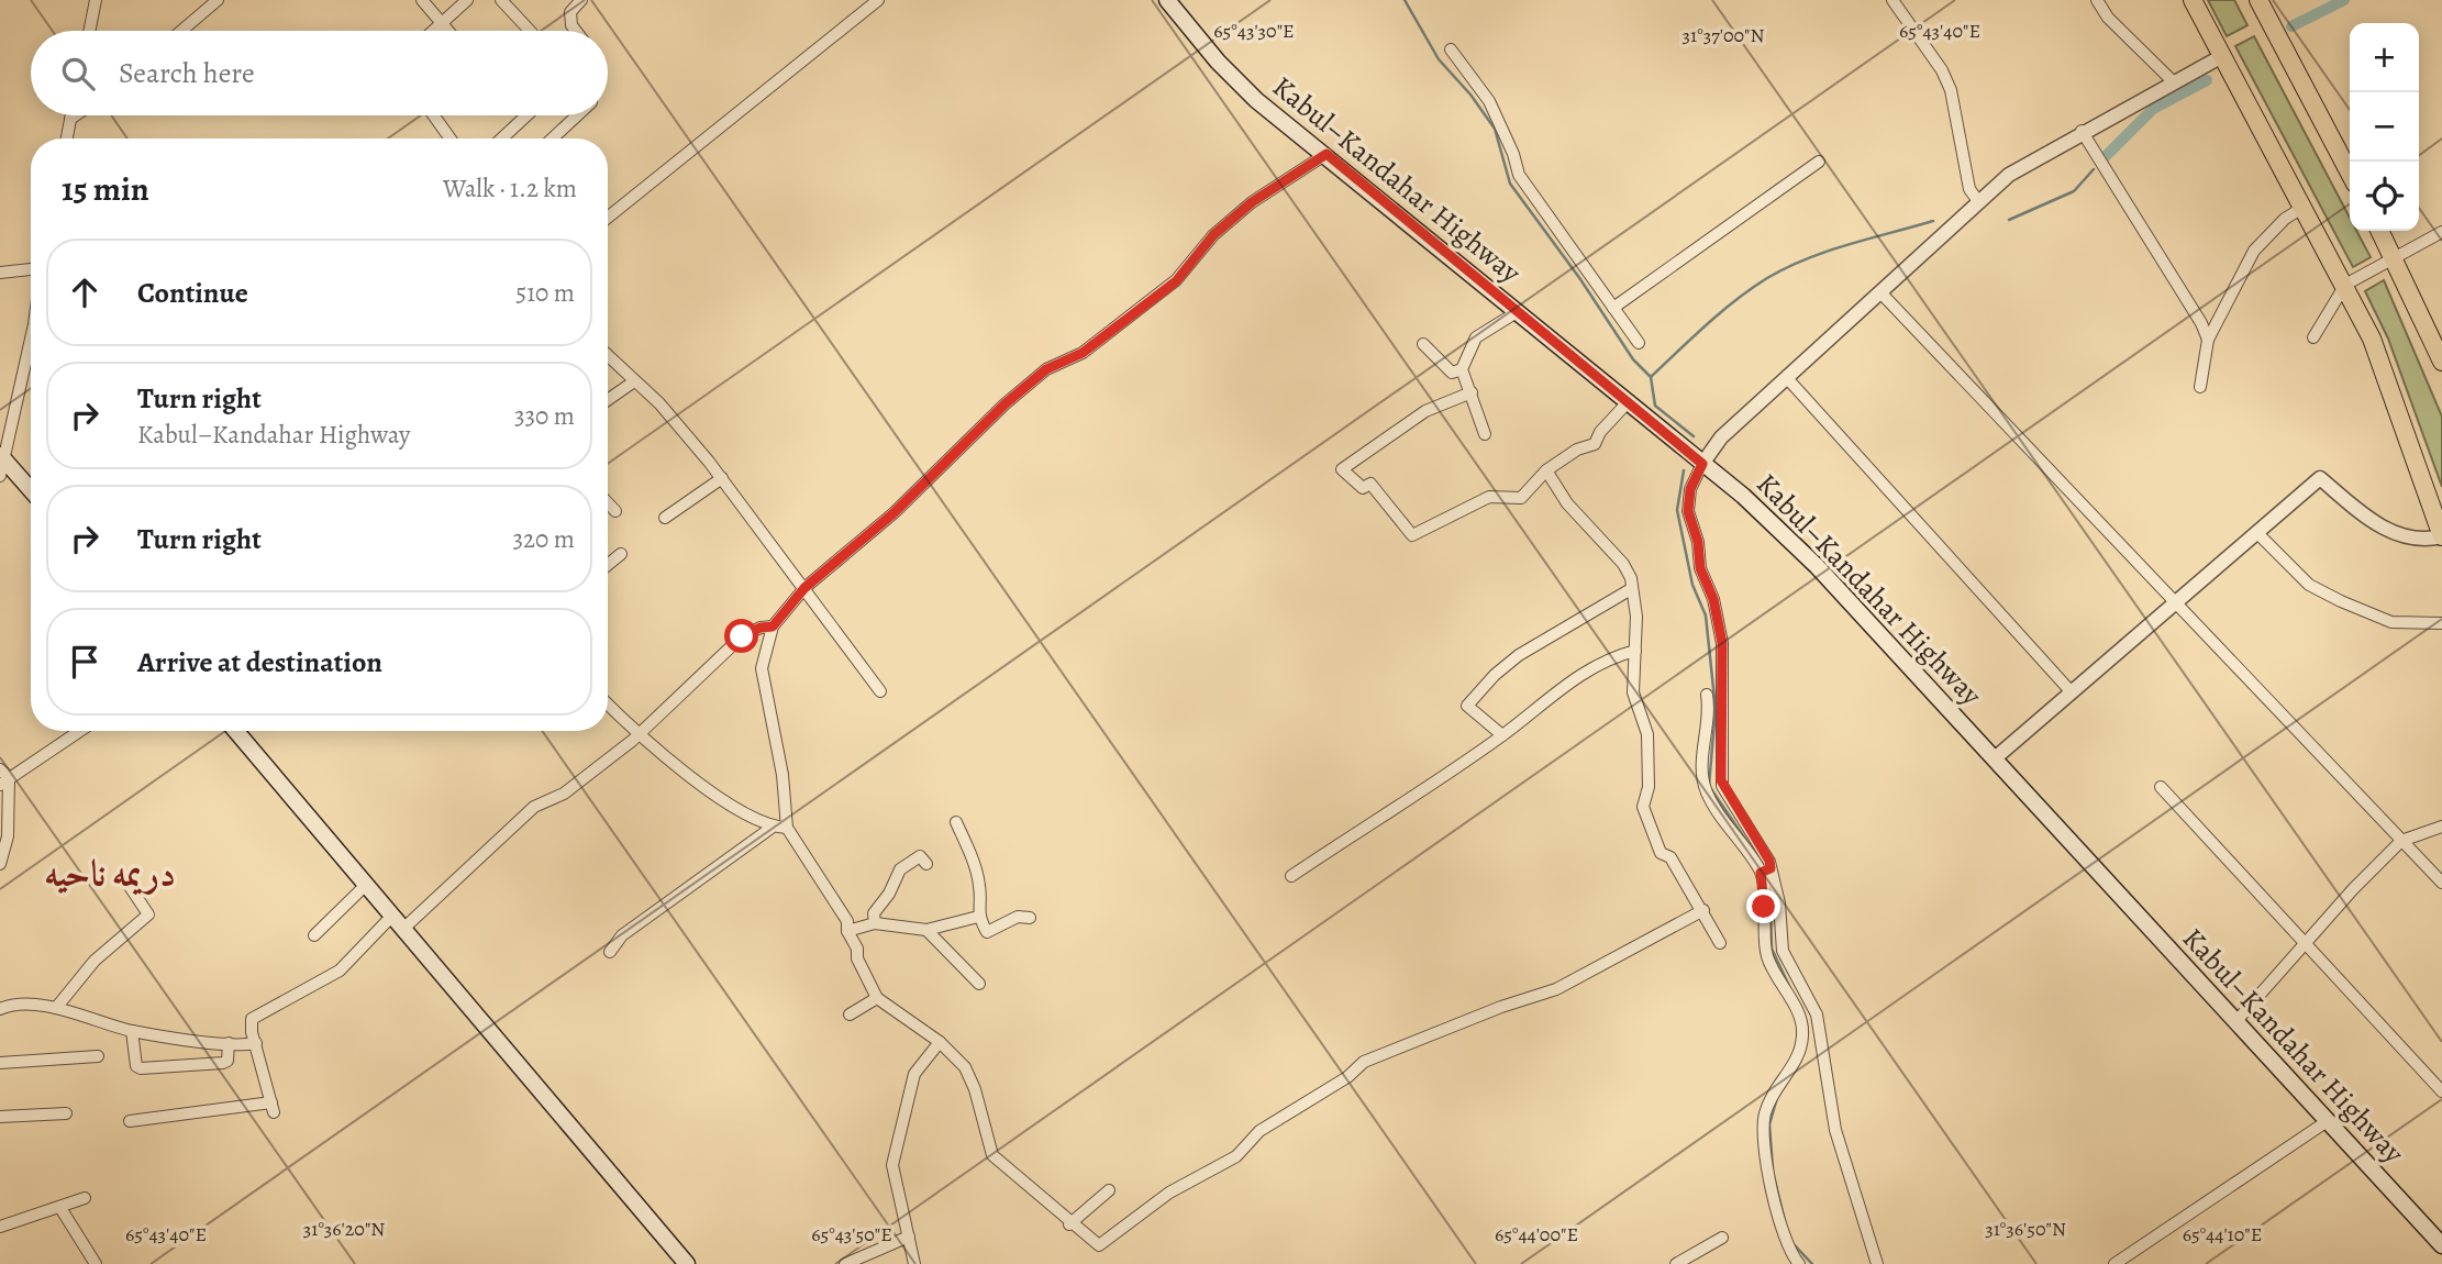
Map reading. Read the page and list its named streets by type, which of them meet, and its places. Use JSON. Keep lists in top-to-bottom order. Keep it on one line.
{"streets":{"main road":["Kabul–Kandahar Highway"]},"districts":["دریمه ناحیه"],"page":{"map_buttons":["+","−"],"search":"Search here","heading":["15 min","Walk · 1.2 km"],"list":[["Continue","510 m"],["Turn right","Kabul–Kandahar Highway","330 m"],["Turn right","320 m"],"Arrive at destination"]},"coordinates":["65°43'30\"E","65°43'40\"E","31°37'00\"N","31°36'20\"N","31°36'50\"N","65°43'50\"E","65°44'00\"E","65°44'10\"E"]}
